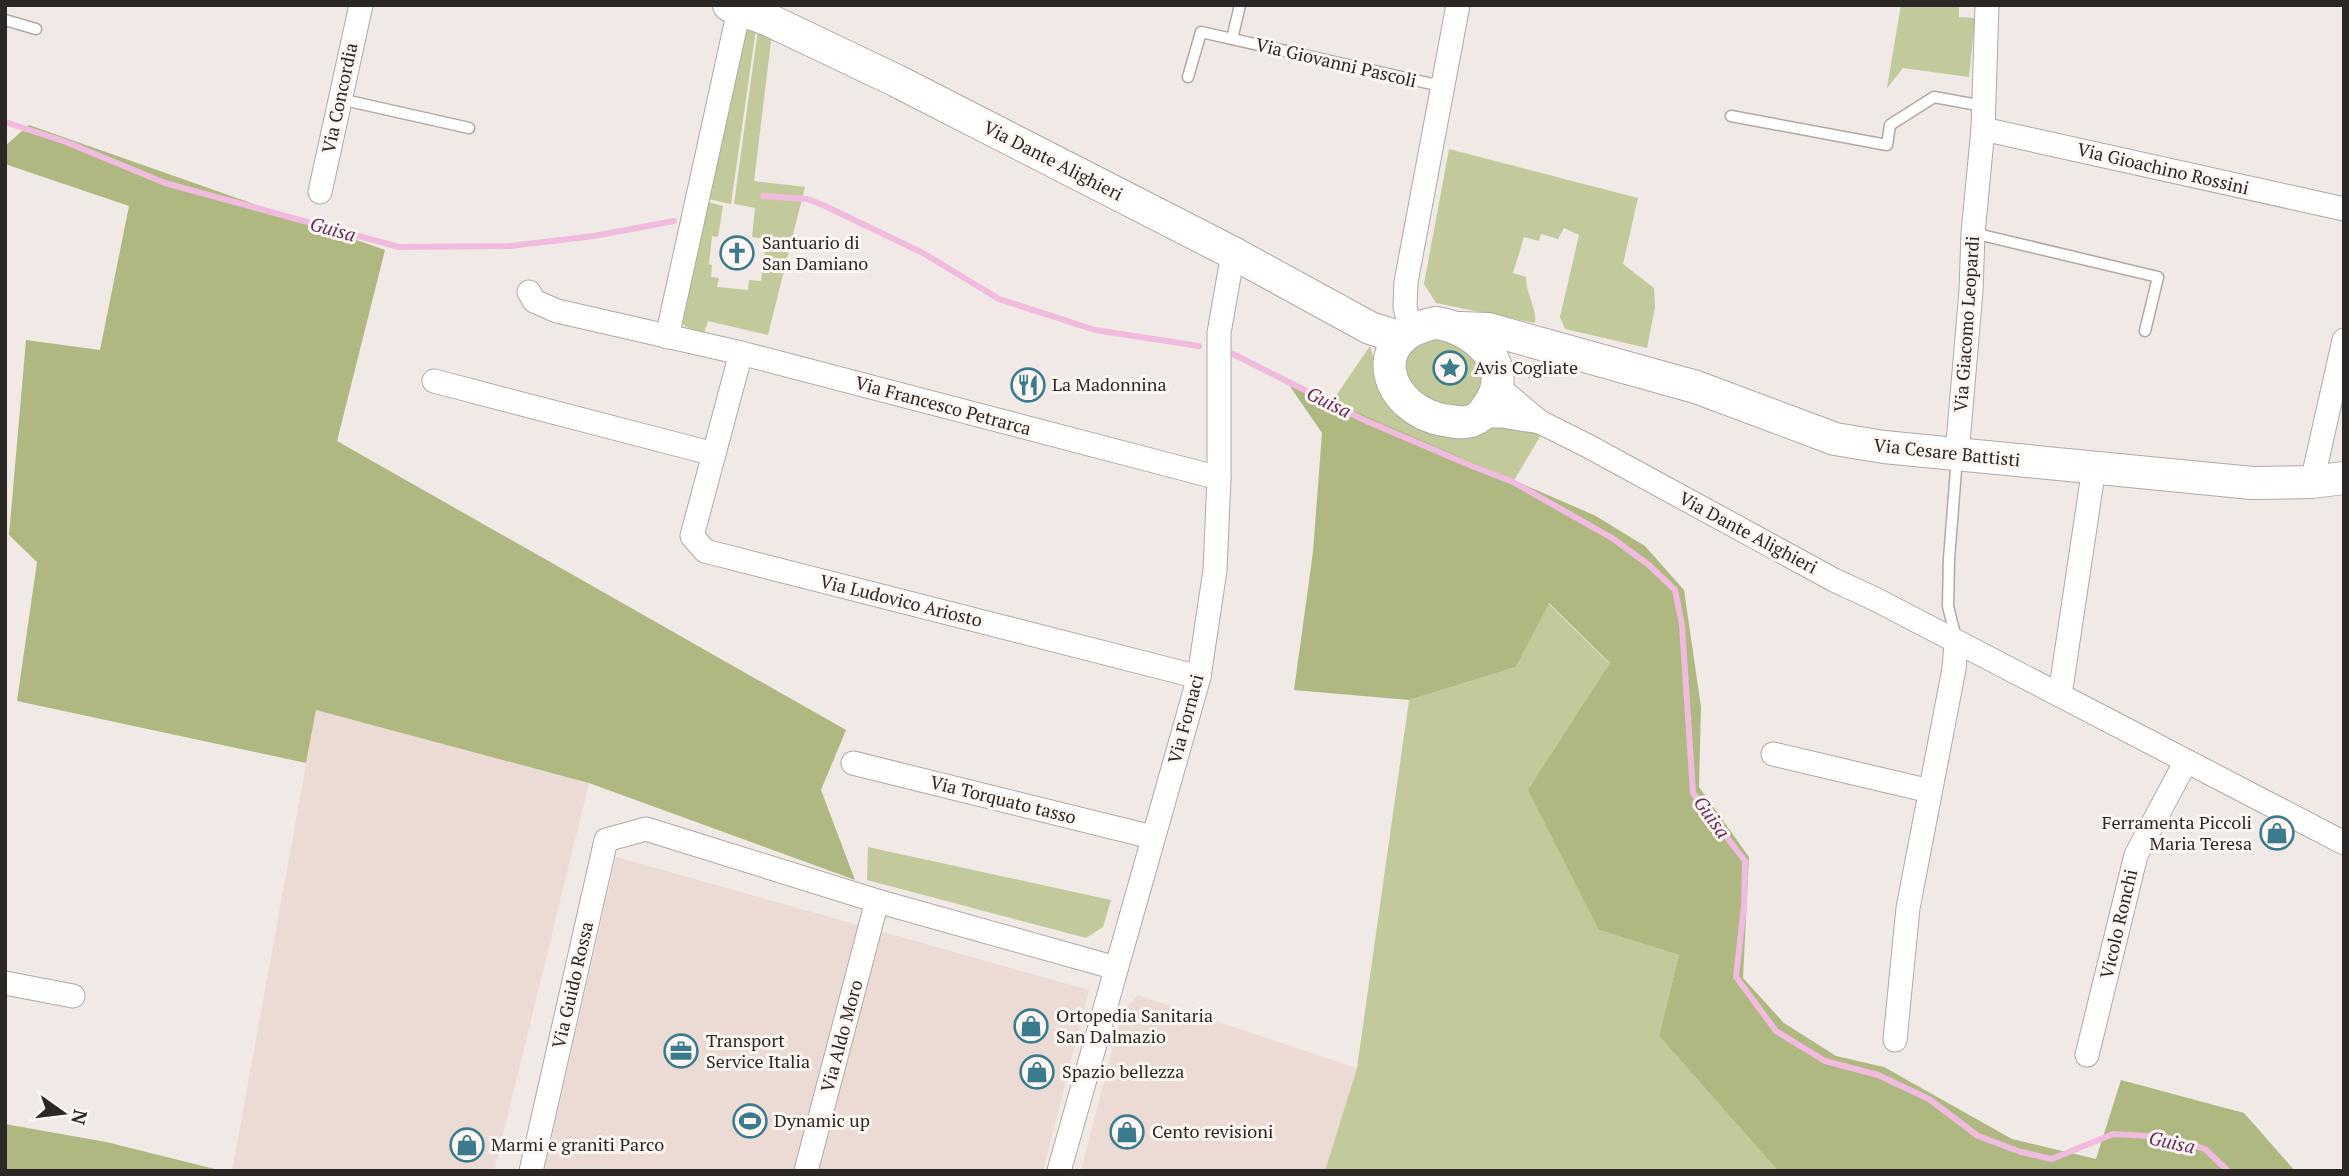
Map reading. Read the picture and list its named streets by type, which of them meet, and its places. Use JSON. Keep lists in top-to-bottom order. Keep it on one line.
{"streets":{"street":["Via Giovanni Pascoli","Via Concordia","Via Dante Alighieri","Via Gioachino Rossini","Via Giacomo Leopardi","Via Francesco Petrarca","Via Cesare Battisti","Via Ludovico Ariosto","Via Fornaci","Via Torquato tasso","Vicolo Ronchi","Via Guido Rossa","Via Aldo Moro"]},"crossings":[["Via Giovanni Pascoli","Via Dante Alighieri"],["Via Giovanni Pascoli","Via Cesare Battisti"],["Via Dante Alighieri","Via Giacomo Leopardi"],["Via Dante Alighieri","Via Cesare Battisti"],["Via Dante Alighieri","Via Fornaci"],["Via Dante Alighieri","Vicolo Ronchi"],["Via Gioachino Rossini","Via Giacomo Leopardi"],["Via Giacomo Leopardi","Via Cesare Battisti"],["Via Francesco Petrarca","Via Ludovico Ariosto"],["Via Francesco Petrarca","Via Fornaci"],["Via Ludovico Ariosto","Via Fornaci"],["Via Fornaci","Via Torquato tasso"],["Via Guido Rossa","Via Aldo Moro"]],"water":["Guisa"],"places":{"church":["Santuario di San Damiano"],"place":["Avis Cogliate"],"restaurant":["La Madonnina"],"shop":["Ferramenta Piccoli Maria Teresa","Ortopedia Sanitaria San Dalmazio","Spazio bellezza","Cento revisioni","Marmi e graniti Parco"],"office":["Transport Service Italia"],"sports":["Dynamic up"]},"north":"right"}
